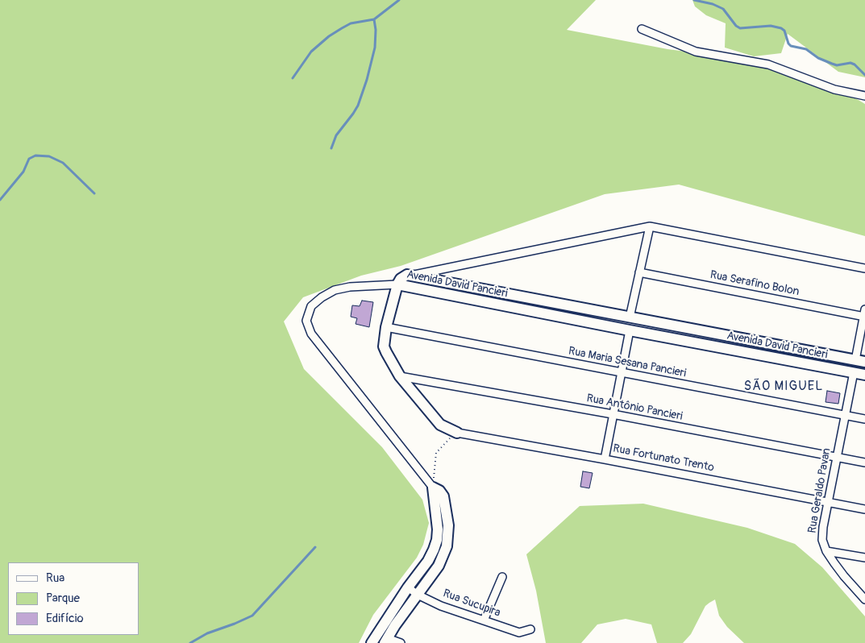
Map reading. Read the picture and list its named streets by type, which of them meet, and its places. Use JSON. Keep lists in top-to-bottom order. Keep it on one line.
{"streets":{"street":["Rua Serafino Bolon","Avenida David Pancieri","Rua Maria Sesana Pancieri","Rua Antônio Pancieri","Rua Fortunato Trento","Rua Geraldo Pavan","Rua Sucupira"]},"crossings":[["Avenida David Pancieri","Rua Geraldo Pavan"],["Rua Maria Sesana Pancieri","Rua Geraldo Pavan"],["Rua Antônio Pancieri","Rua Geraldo Pavan"],["Rua Fortunato Trento","Rua Geraldo Pavan"]],"districts":["SÃO MIGUEL"],"legend":["Rua","Parque","Edifício"]}
